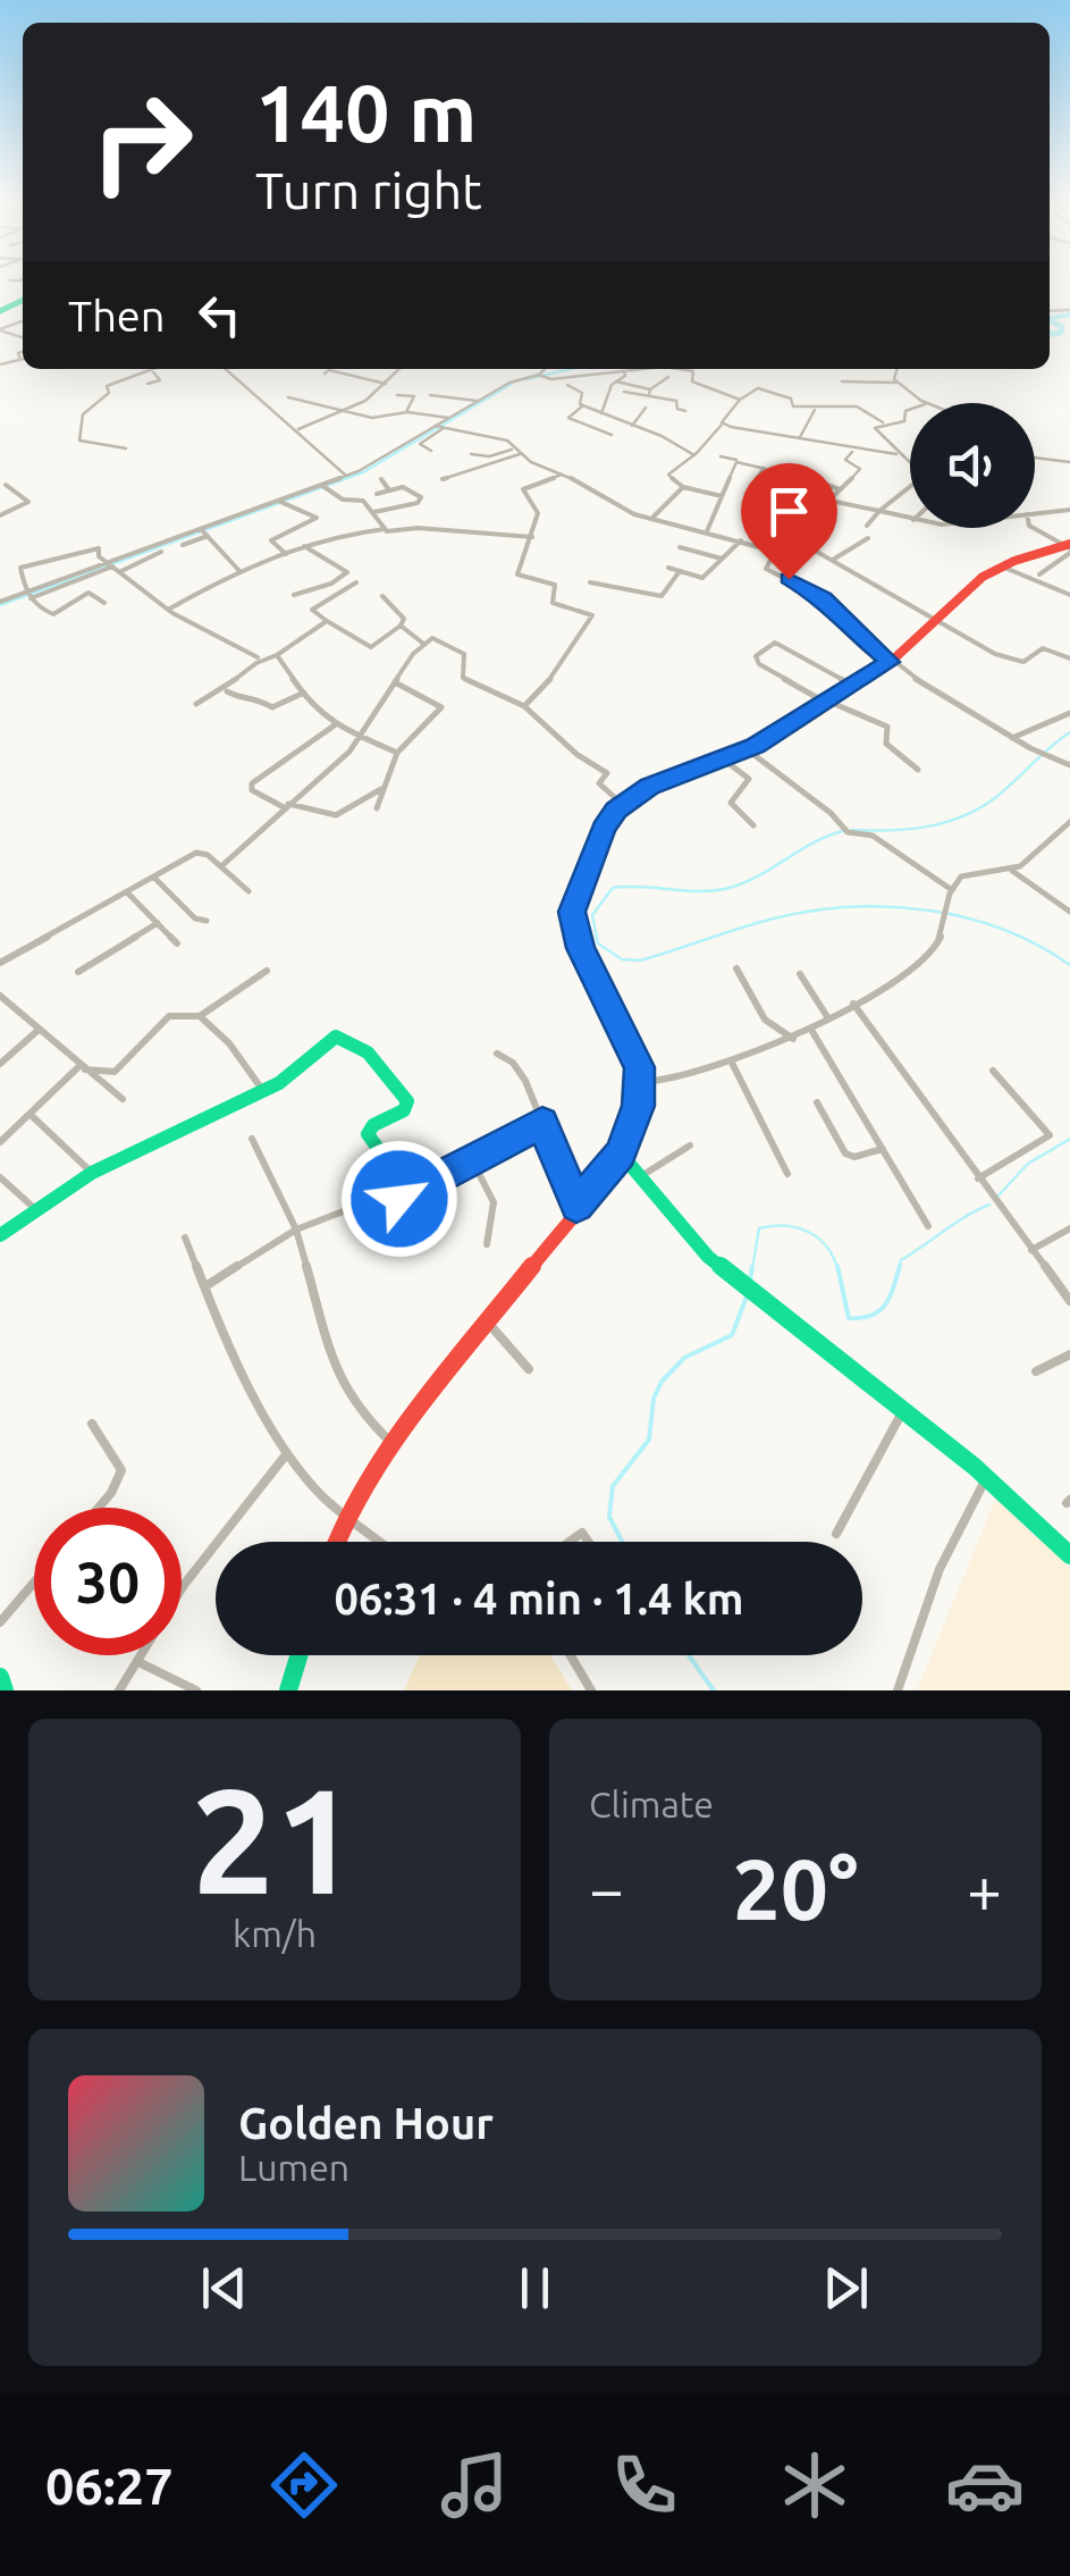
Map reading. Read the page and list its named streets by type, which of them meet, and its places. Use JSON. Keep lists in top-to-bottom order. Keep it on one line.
{"page":{"turn":["140 m","Turn right"],"then":"Then","limit":"30","trip":"06:31 · 4 min · 1.4 km","tile":[["21","km/h"],"Climate"],"heat":["−","20°","+"],"song":["Golden Hour","Lumen"],"tabs":"06:27"}}
